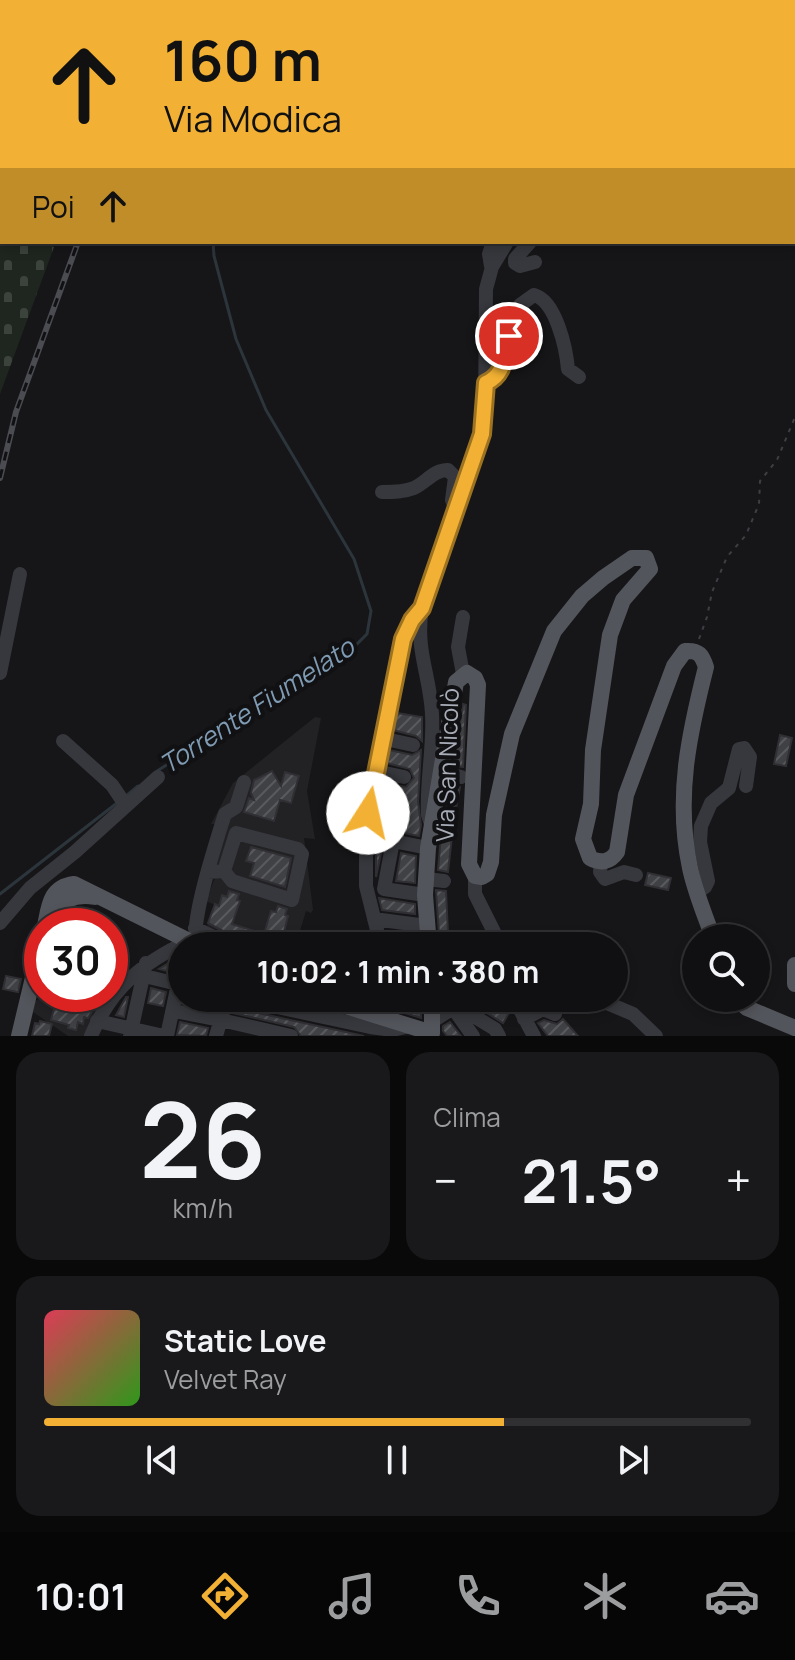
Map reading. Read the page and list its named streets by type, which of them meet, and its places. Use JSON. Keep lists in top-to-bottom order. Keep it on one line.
{"streets":{"main road":["Via San Nicolò"]},"water":["Torrente Fiumelato"],"page":{"turn":["160 m","Via Modica"],"then":"Poi","limit":"30","trip":"10:02 · 1 min · 380 m","tile":[["26","km/h"],"Clima"],"heat":["−","21.5°","+"],"song":["Static Love","Velvet Ray"],"tabs":"10:01"}}
